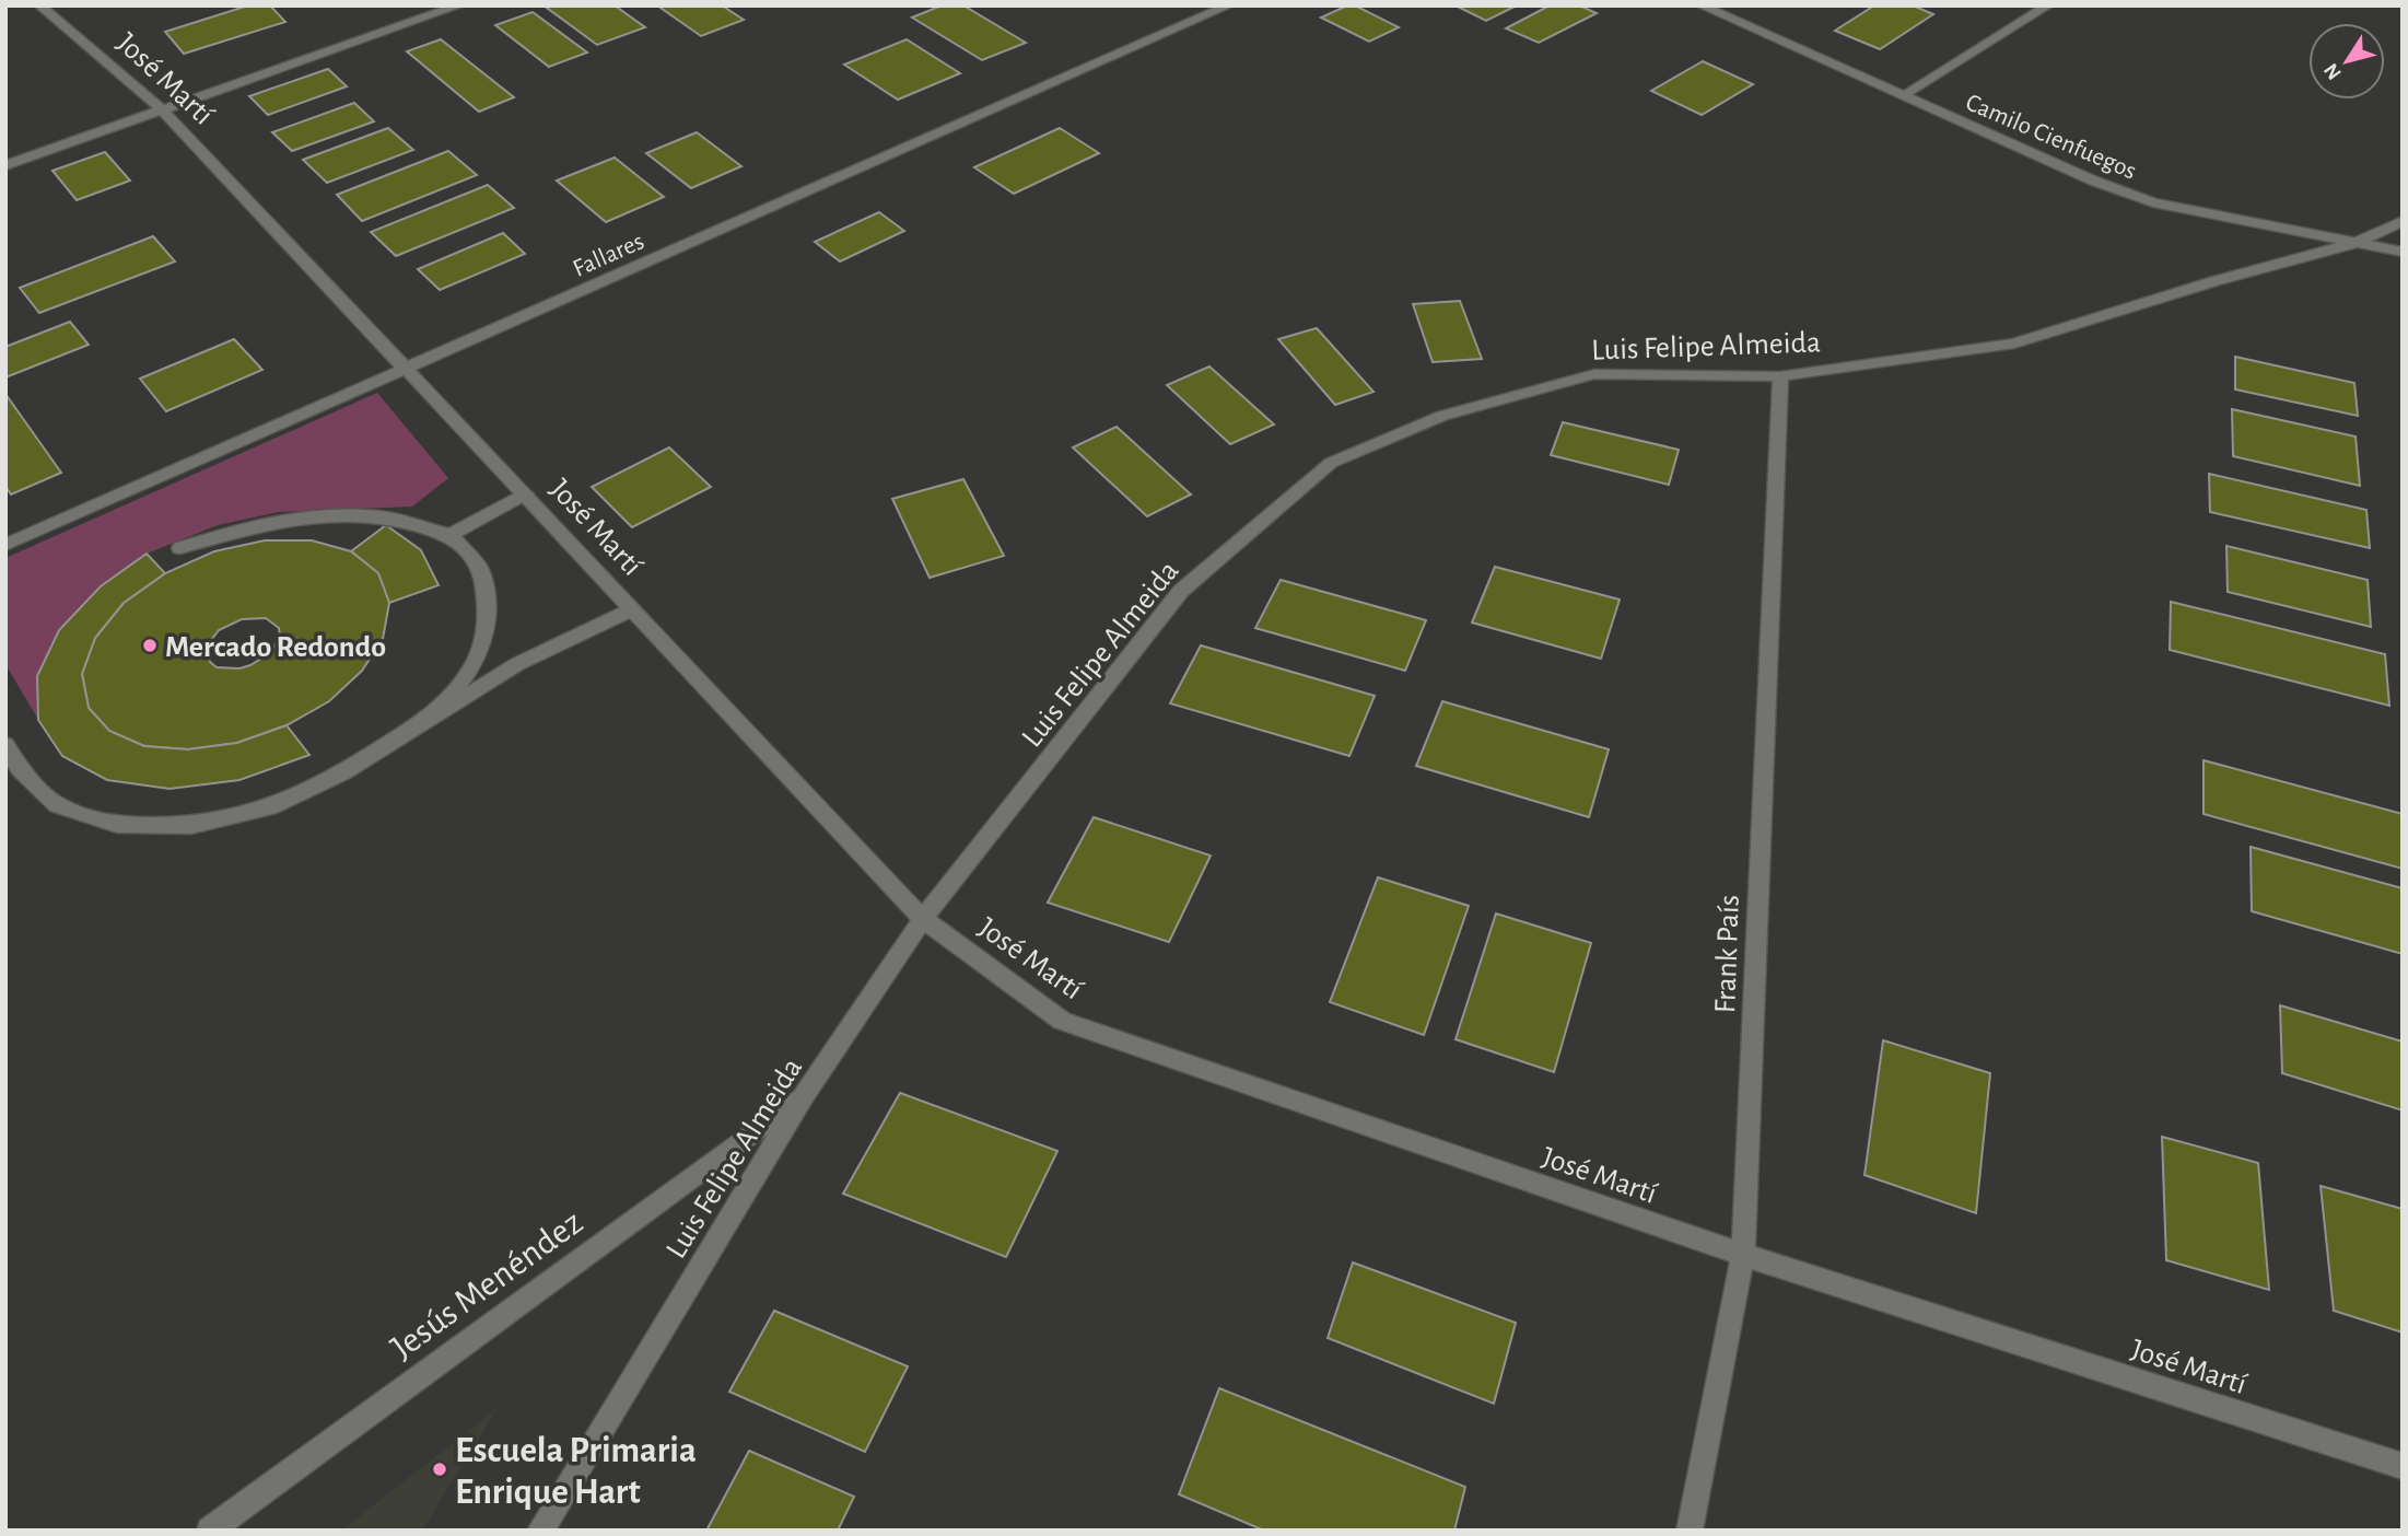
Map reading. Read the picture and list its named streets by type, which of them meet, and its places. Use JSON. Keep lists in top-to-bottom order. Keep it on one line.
{"streets":{"street":["José Martí","Camilo Cienfuegos","Fallares","Luis Felipe Almeida","Frank País","Jesús Menéndez"]},"crossings":[["José Martí","Fallares"],["José Martí","Luis Felipe Almeida"],["José Martí","Frank País"],["Camilo Cienfuegos","Luis Felipe Almeida"],["Luis Felipe Almeida","Frank País"],["Luis Felipe Almeida","Jesús Menéndez"]],"places":["Mercado Redondo","Escuela Primaria Enrique Hart"],"north":"bottom left"}
